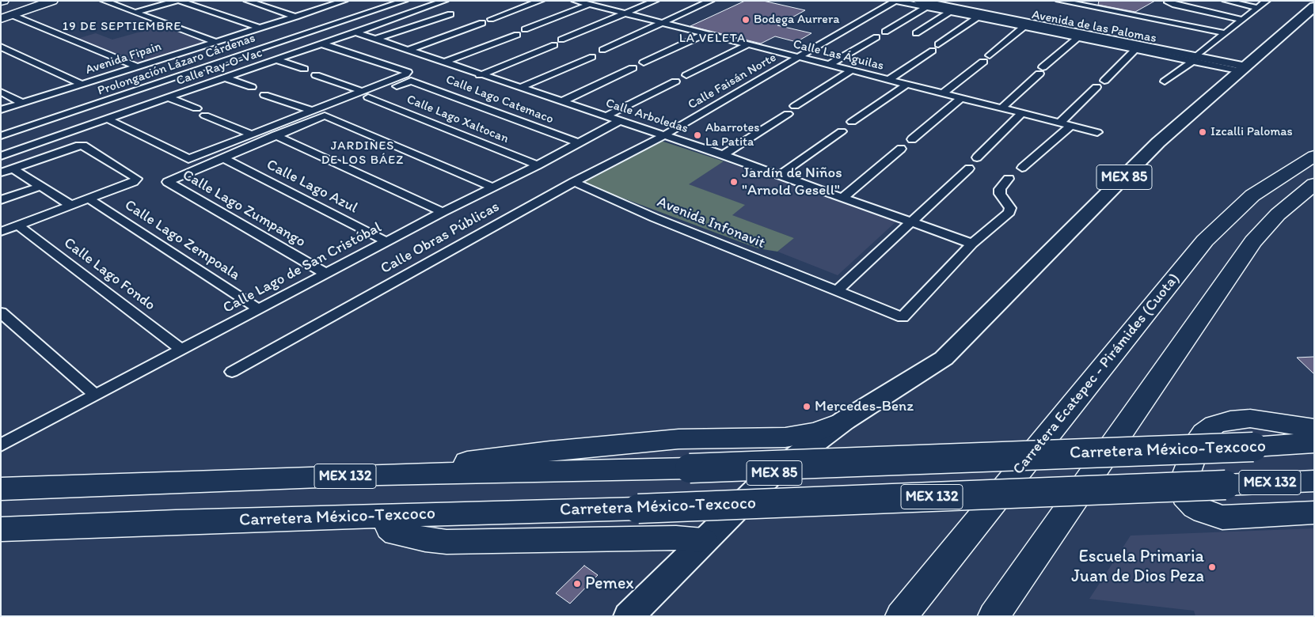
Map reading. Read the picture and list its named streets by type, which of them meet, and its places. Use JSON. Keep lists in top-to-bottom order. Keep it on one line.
{"streets":{"highway":["Carretera Ecatepec - Pirámides (Cuota)","Carretera México-Texcoco","MEX 132"],"main road":["Avenida de las Palomas","MEX 85"],"street":["Calle Las Águilas","Avenida Fipain","Prolongación Lázaro Cárdenas","Calle Ray-O-Vac","Calle Faisán Norte","Calle Lago Catemaco","Calle Arboledas","Calle Lago Xaltocan","Calle Lago Azul","Calle Lago Zumpango","Avenida Infonavit","Calle Obras Públicas","Calle Lago Zempoala","Calle Lago de San Cristóbal","Calle Lago Fondo"]},"crossings":[["Avenida de las Palomas","Calle Faisán Norte"],["Avenida de las Palomas","MEX 85"],["Calle Las Águilas","Calle Faisán Norte"],["Calle Ray-O-Vac","Calle Arboledas"],["Calle Faisán Norte","Calle Arboledas"],["Calle Faisán Norte","Calle Obras Públicas"],["Calle Lago Catemaco","Calle Lago Xaltocan"],["Calle Lago Catemaco","Calle Lago de San Cristóbal"],["Calle Arboledas","Avenida Infonavit"],["Calle Arboledas","Calle Obras Públicas"],["Calle Arboledas","Calle Lago de San Cristóbal"],["Calle Lago Xaltocan","Calle Lago de San Cristóbal"],["Calle Lago Azul","Calle Lago Zumpango"],["Calle Lago Azul","Calle Lago de San Cristóbal"],["Calle Lago Zumpango","Calle Lago de San Cristóbal"],["Avenida Infonavit","Calle Obras Públicas"],["Calle Lago Zempoala","Calle Lago de San Cristóbal"],["Calle Lago de San Cristóbal","Calle Lago Fondo"]],"districts":["19 DE SEPTIEMBRE","LA VELETA","JARDINES DE LOS BÁEZ"],"places":["Bodega Aurrera","Izcalli Palomas","Abarrotes La Patita","Jardín de Niños \"Arnold Gesell\"","Mercedes-Benz","Escuela Primaria Juan de Dios Peza","Pemex"]}
